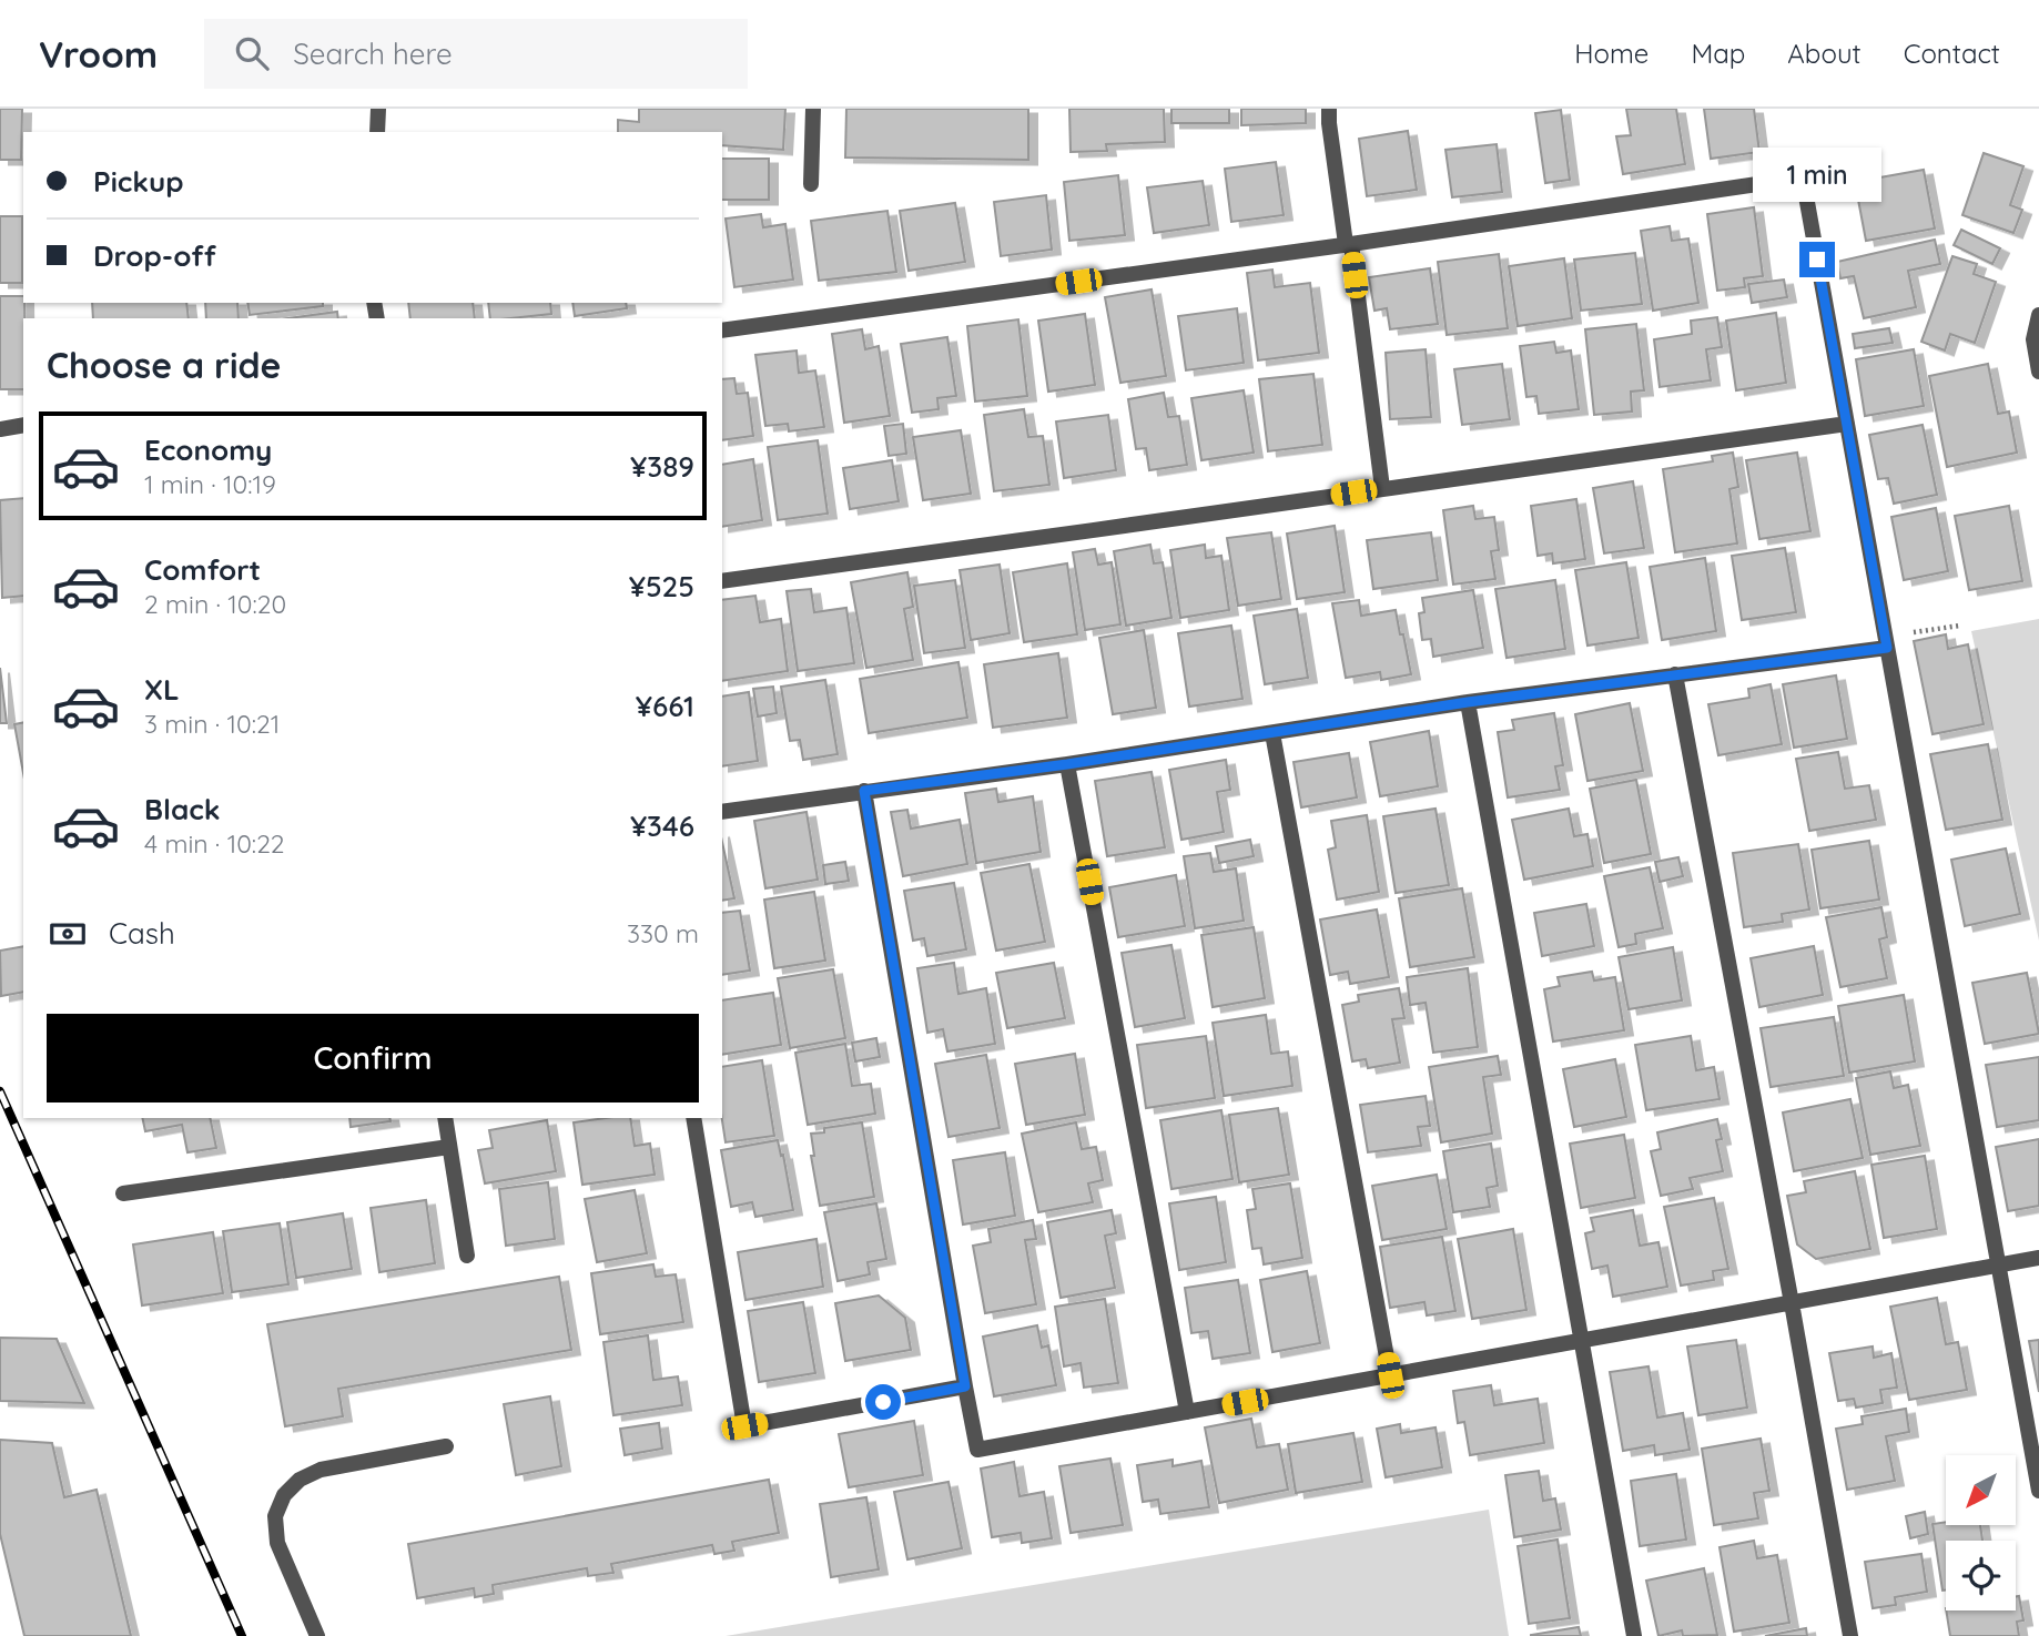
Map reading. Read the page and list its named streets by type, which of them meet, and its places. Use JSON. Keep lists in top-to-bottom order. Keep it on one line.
{"north":"bottom left","page":{"header":"Vroom","search":"Search here","nav":["Home","Map","About","Contact"],"banner":["Pickup","Drop-off"],"bubble":"1 min","heading":"Choose a ride","list":[{"name":"Economy","note":"1 min · 10:19","value":"¥389"},{"name":"Comfort","note":"2 min · 10:20","value":"¥525"},{"name":"XL","note":"3 min · 10:21","value":"¥661"},{"name":"Black","note":"4 min · 10:22","value":"¥346"}],"pay":["Cash","330 m"],"buttons":"Confirm"}}
